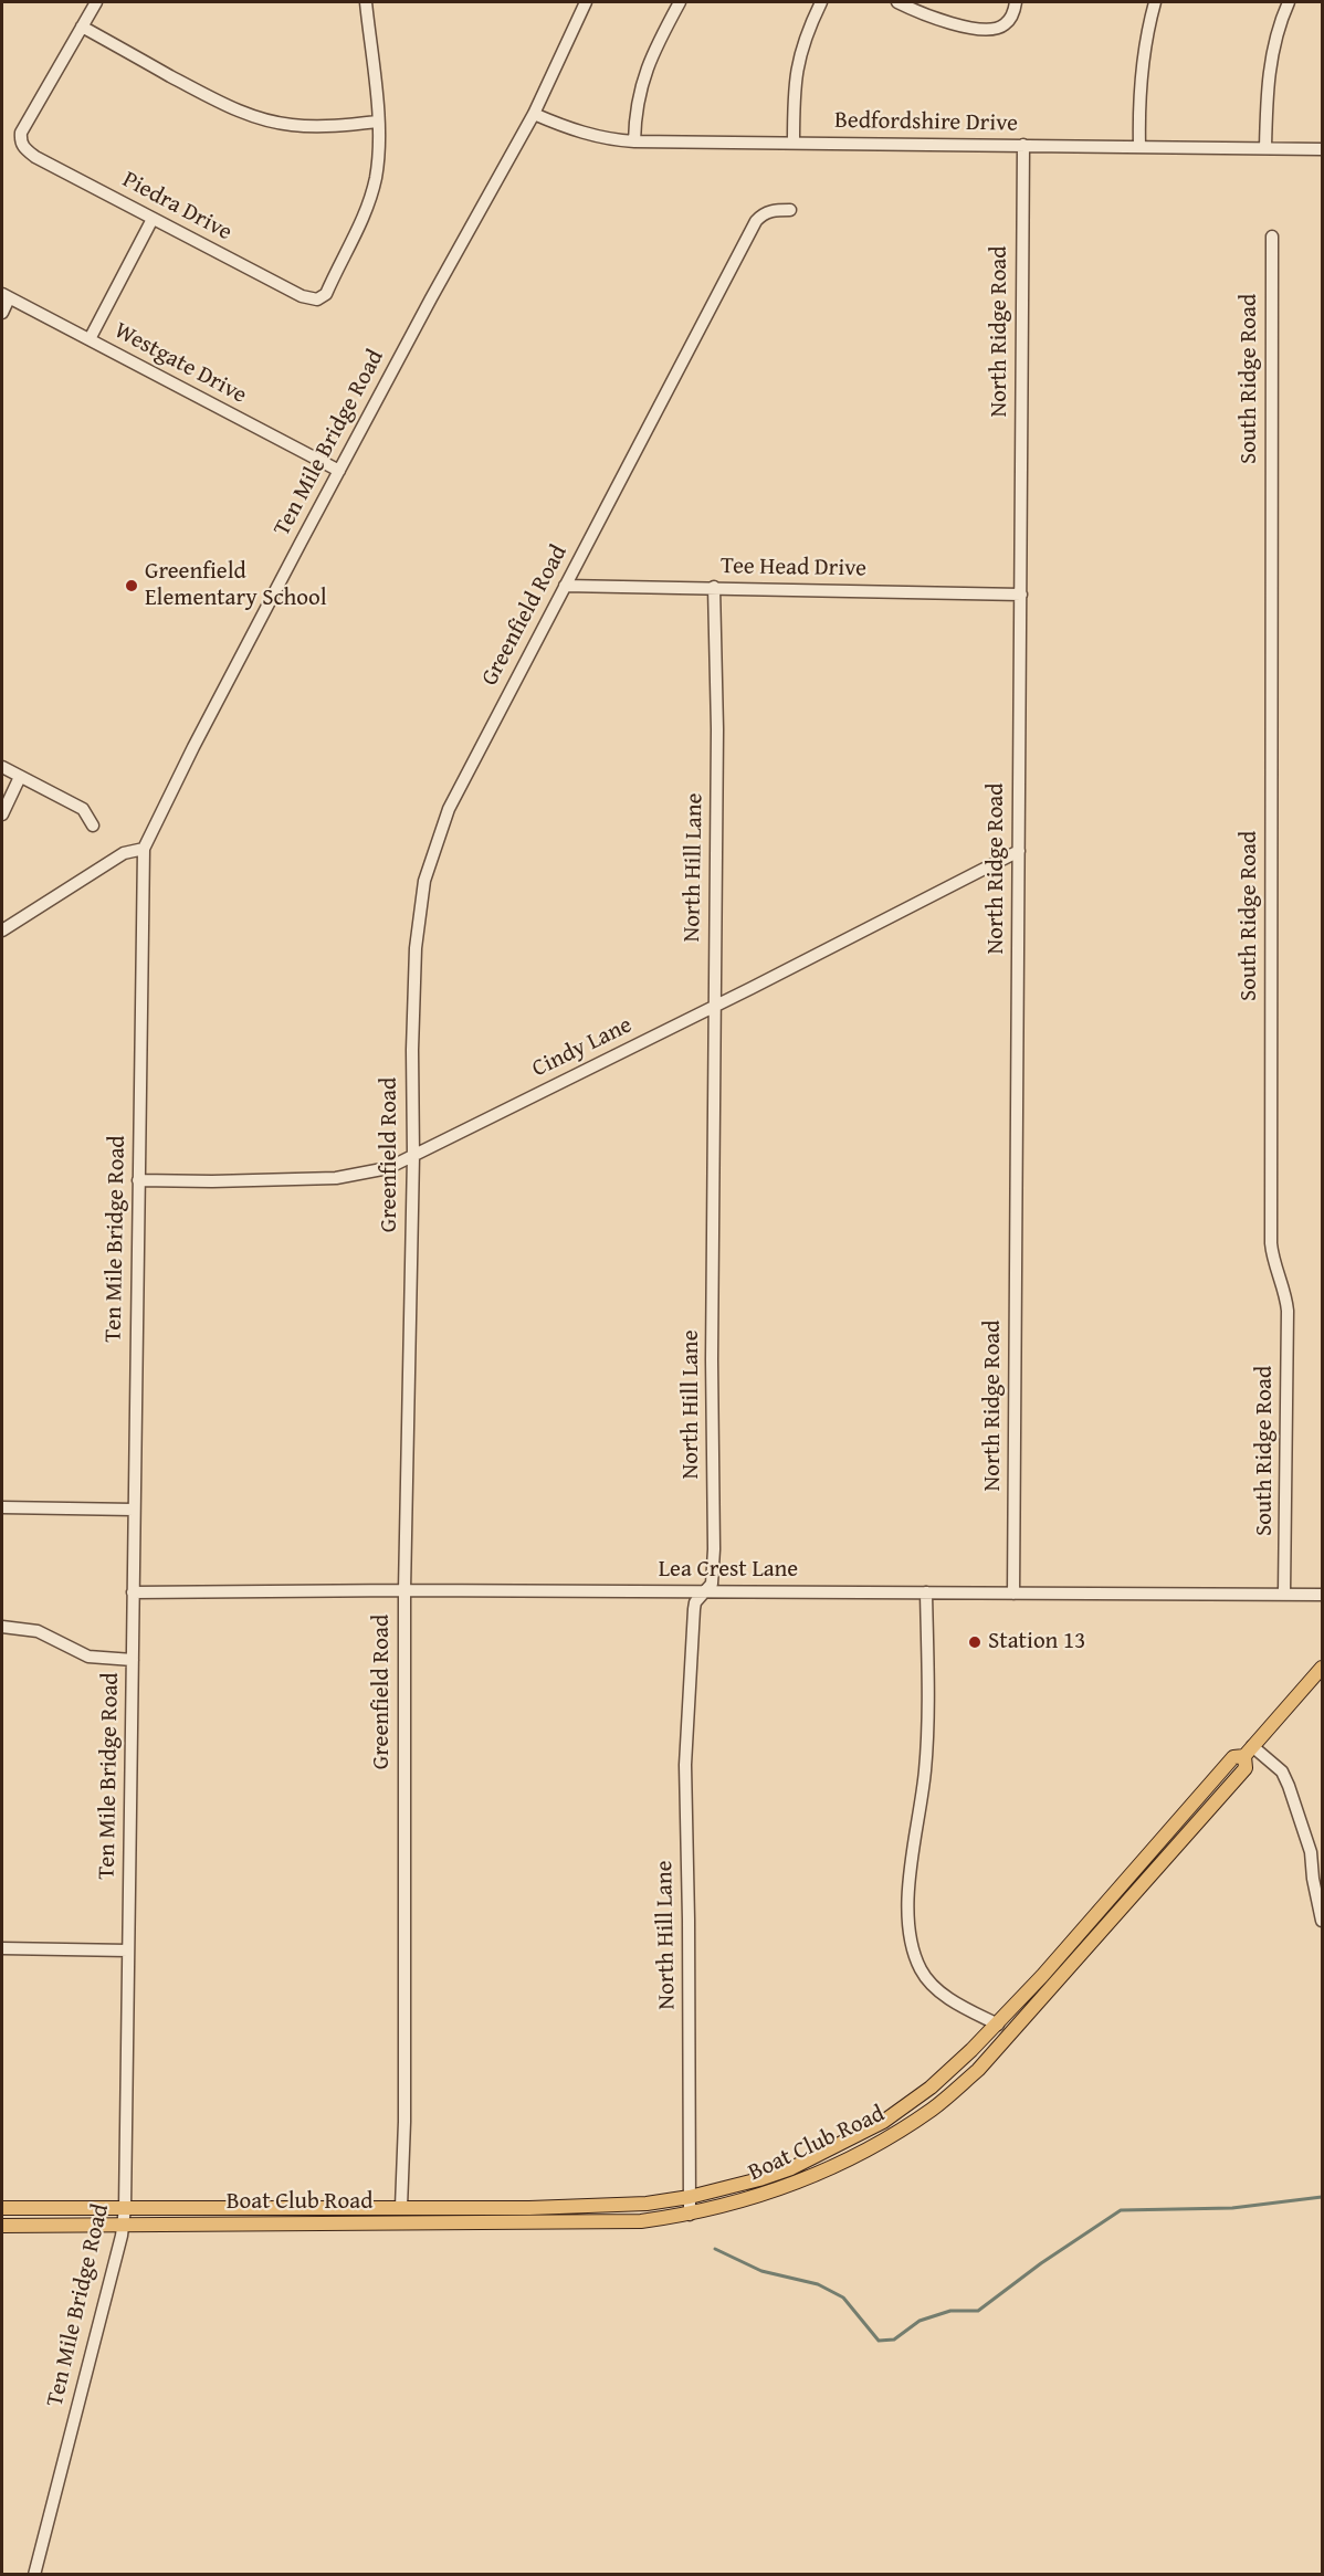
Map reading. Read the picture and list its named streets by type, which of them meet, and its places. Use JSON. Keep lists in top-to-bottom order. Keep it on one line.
{"streets":{"main road":["Boat Club Road"],"street":["Bedfordshire Drive","Piedra Drive","North Ridge Road","Westgate Drive","South Ridge Road","Ten Mile Bridge Road","Tee Head Drive","Greenfield Road","North Hill Lane","Cindy Lane","Lea Crest Lane"]},"crossings":[["Bedfordshire Drive","North Ridge Road"],["Bedfordshire Drive","Ten Mile Bridge Road"],["North Ridge Road","Tee Head Drive"],["North Ridge Road","Cindy Lane"],["North Ridge Road","Lea Crest Lane"],["Westgate Drive","Ten Mile Bridge Road"],["South Ridge Road","Lea Crest Lane"],["Ten Mile Bridge Road","Cindy Lane"],["Ten Mile Bridge Road","Lea Crest Lane"],["Ten Mile Bridge Road","Boat Club Road"],["Tee Head Drive","Greenfield Road"],["Tee Head Drive","North Hill Lane"],["Greenfield Road","Cindy Lane"],["Greenfield Road","Lea Crest Lane"],["Greenfield Road","Boat Club Road"],["North Hill Lane","Cindy Lane"],["North Hill Lane","Lea Crest Lane"],["North Hill Lane","Boat Club Road"]],"places":["Greenfield Elementary School","Station 13"]}
